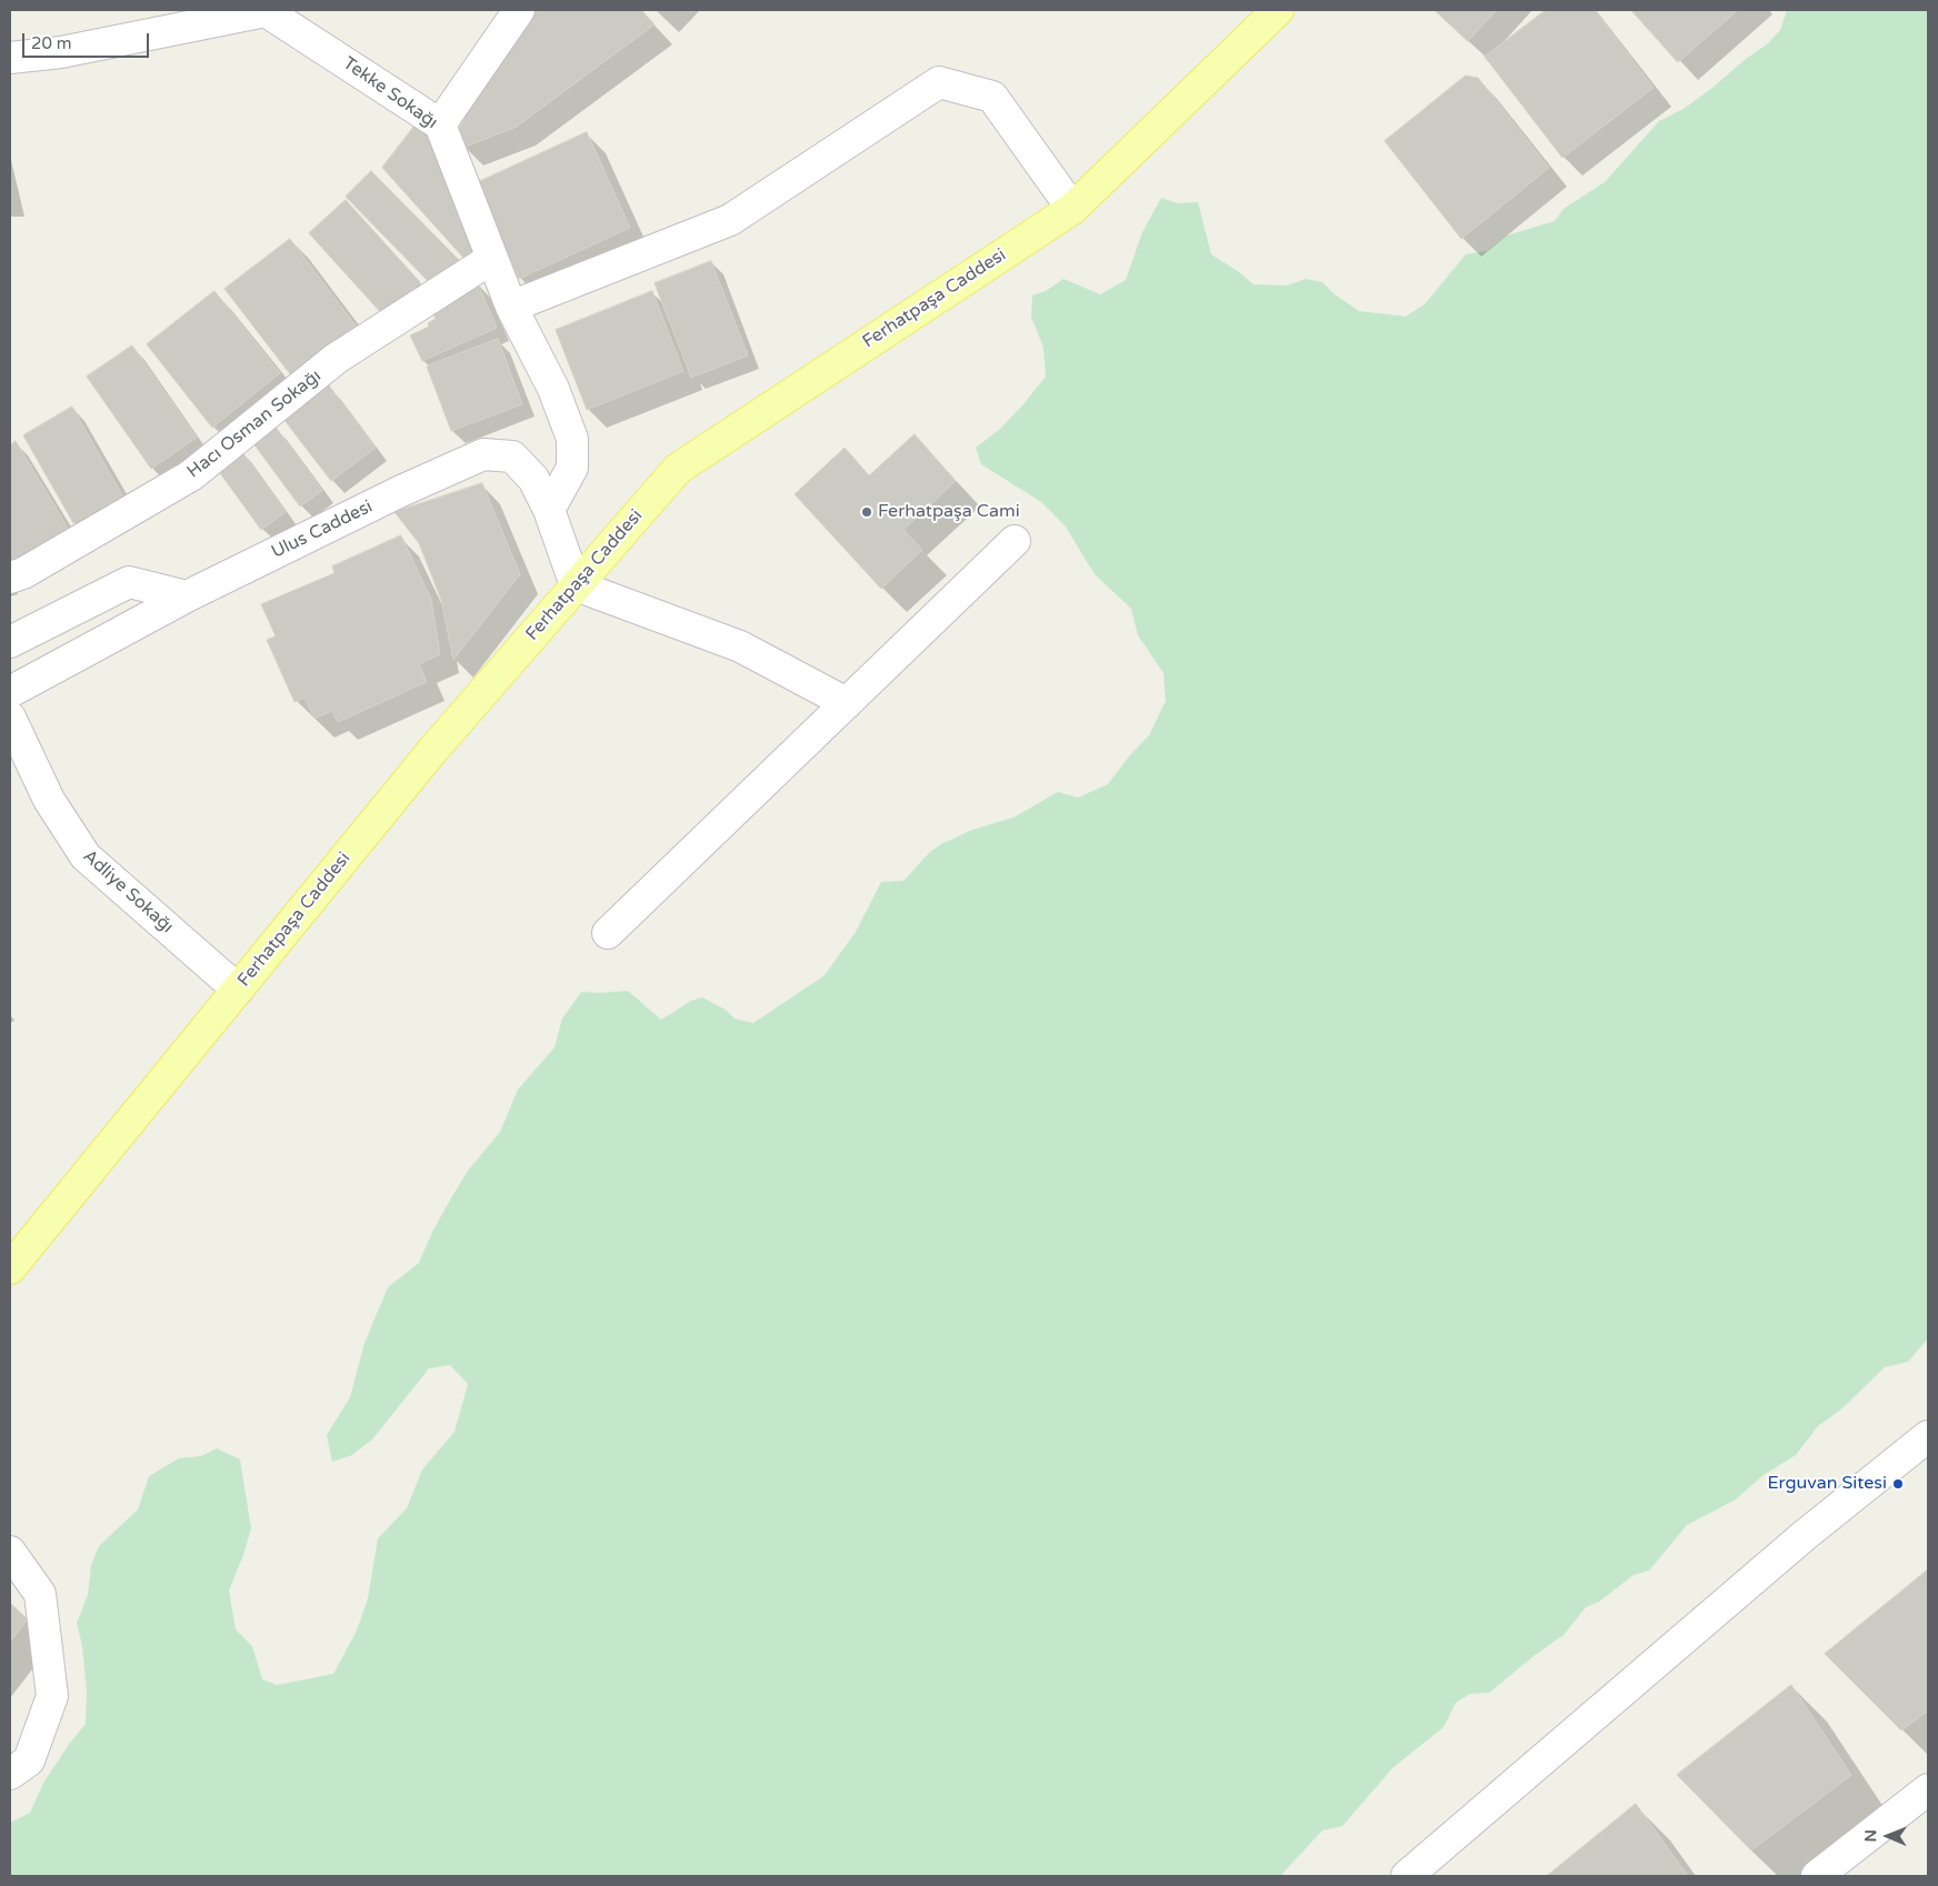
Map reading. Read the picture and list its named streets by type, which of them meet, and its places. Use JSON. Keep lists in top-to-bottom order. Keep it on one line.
{"streets":{"main road":["Ferhatpaşa Caddesi"],"street":["Tekke Sokağı","Hacı Osman Sokağı","Ulus Caddesi","Adliye Sokağı"]},"crossings":[["Tekke Sokağı","Hacı Osman Sokağı"],["Tekke Sokağı","Ulus Caddesi"],["Ferhatpaşa Caddesi","Ulus Caddesi"],["Ferhatpaşa Caddesi","Adliye Sokağı"]],"places":["Ferhatpaşa Cami","Erguvan Sitesi"],"scale_bar":"20 m","north":"left"}
